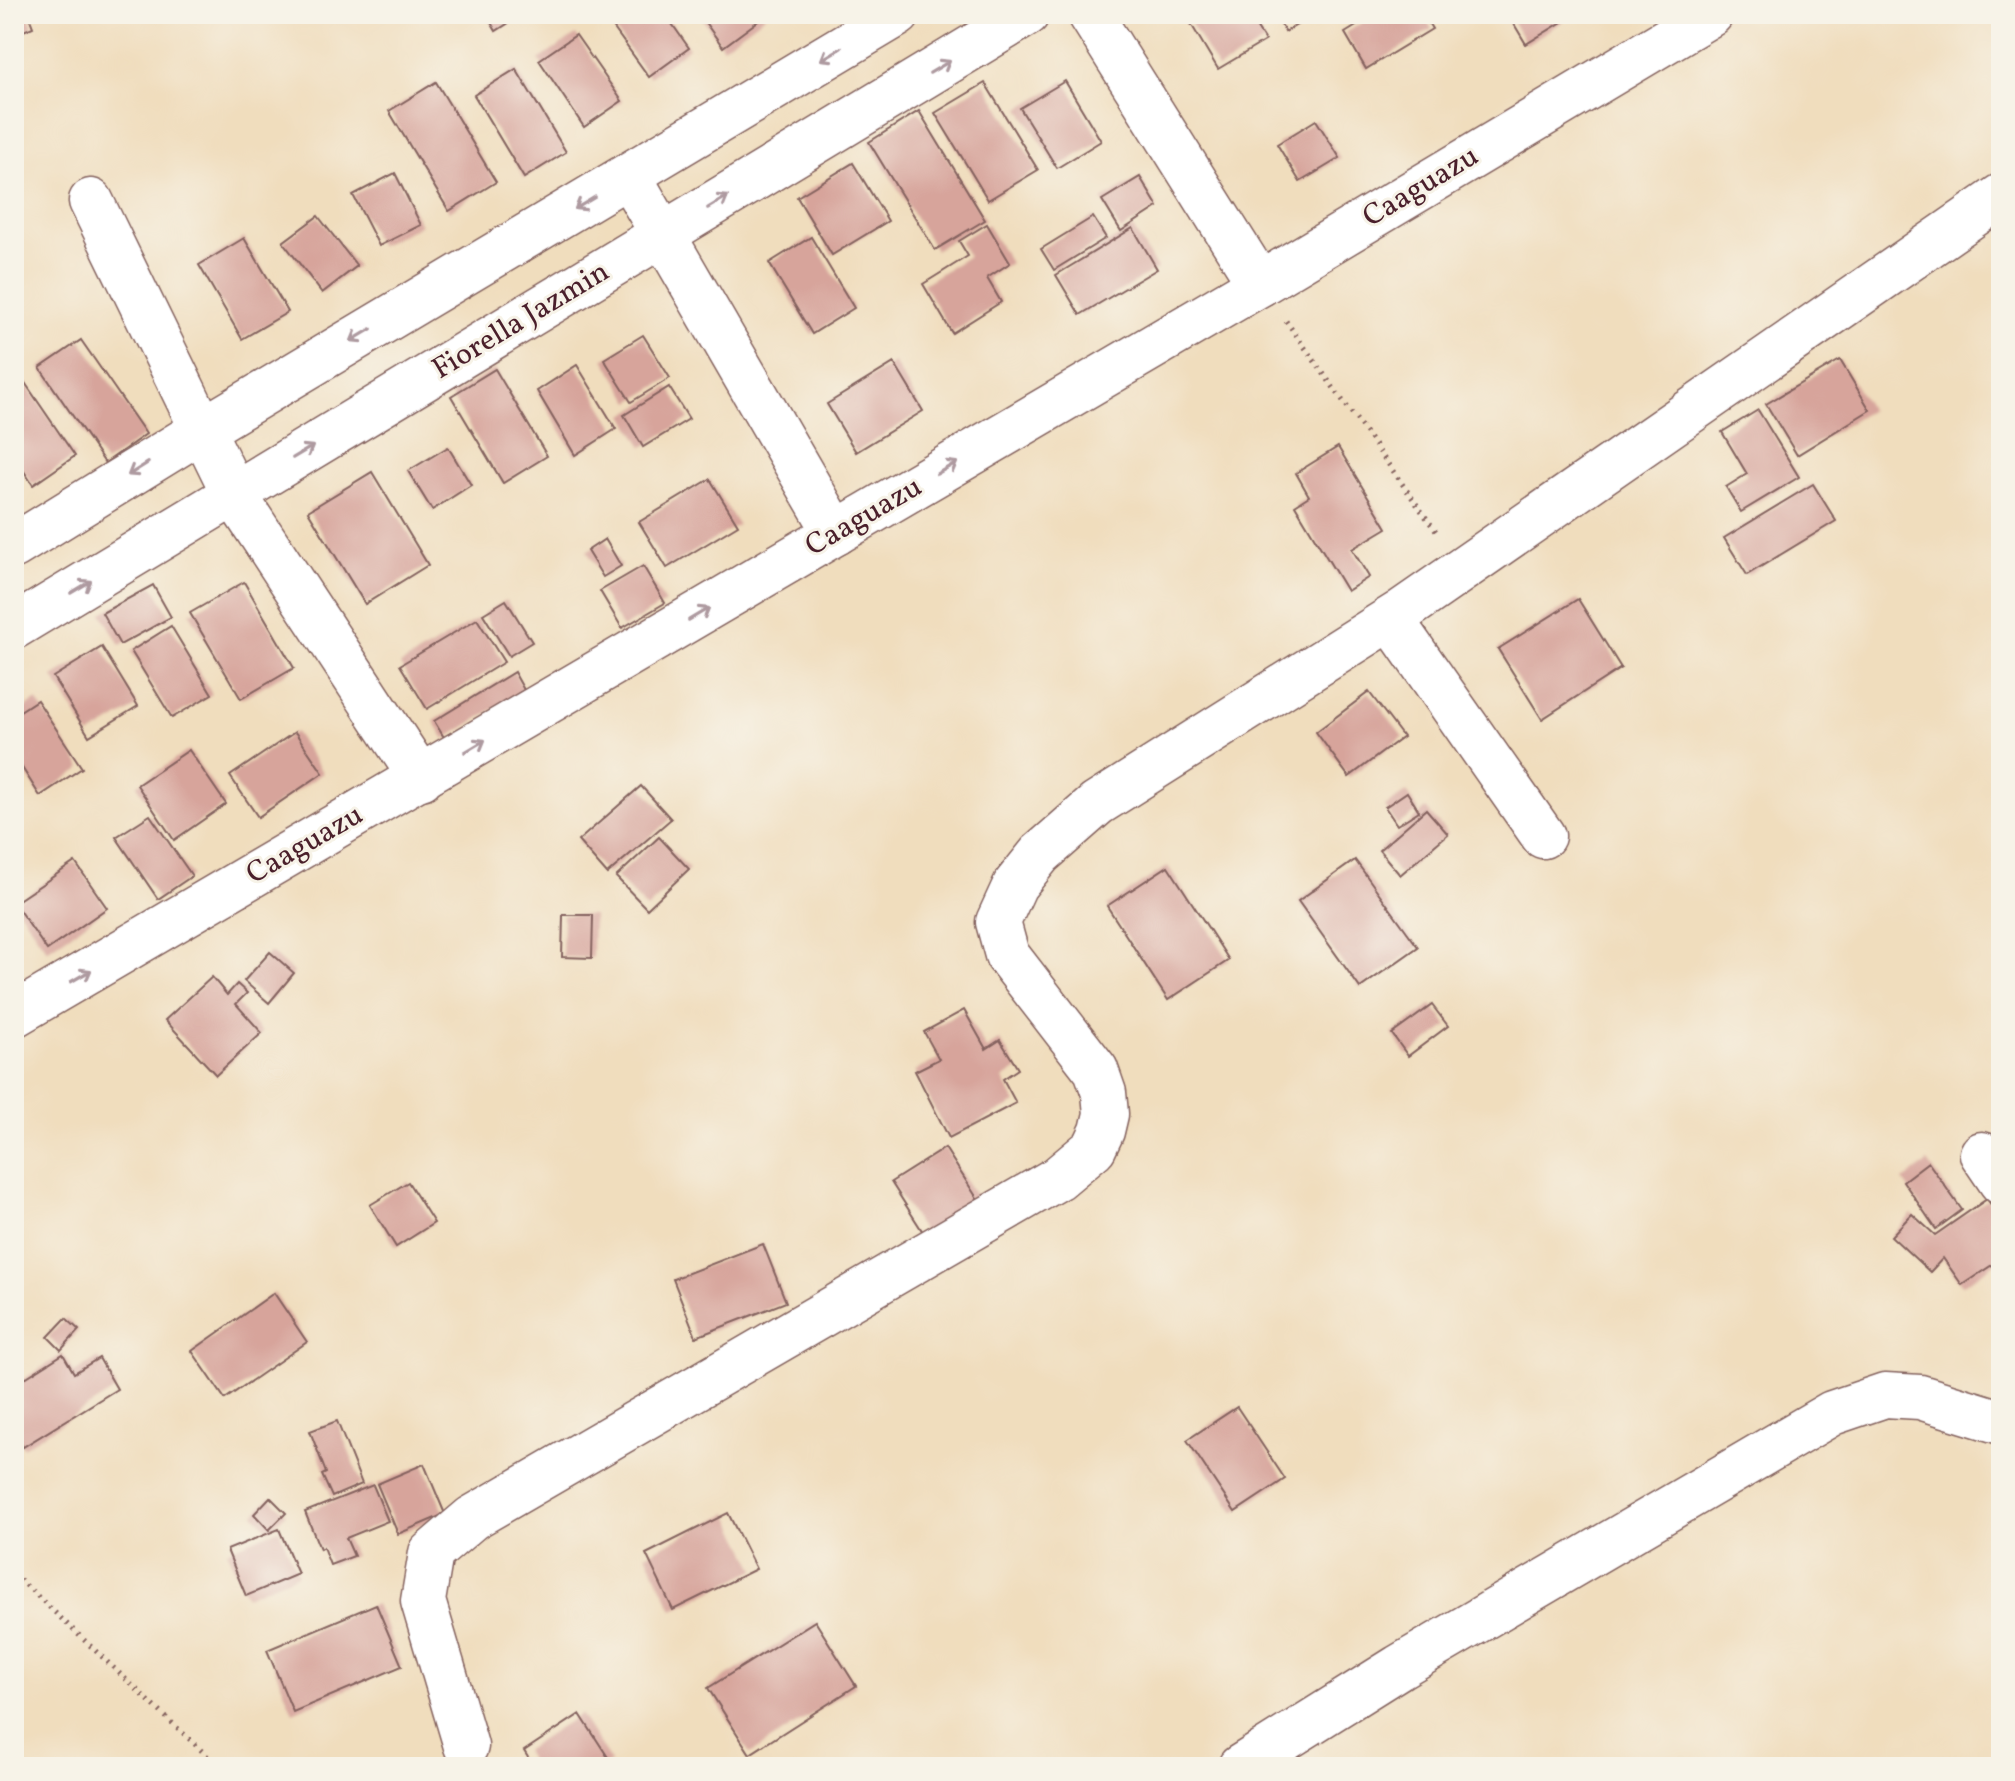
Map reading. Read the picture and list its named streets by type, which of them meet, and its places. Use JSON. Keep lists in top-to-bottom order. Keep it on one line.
{"streets":{"street":["Caaguazu","Fiorella Jazmin"]},"one_way":["Caaguazu"]}
